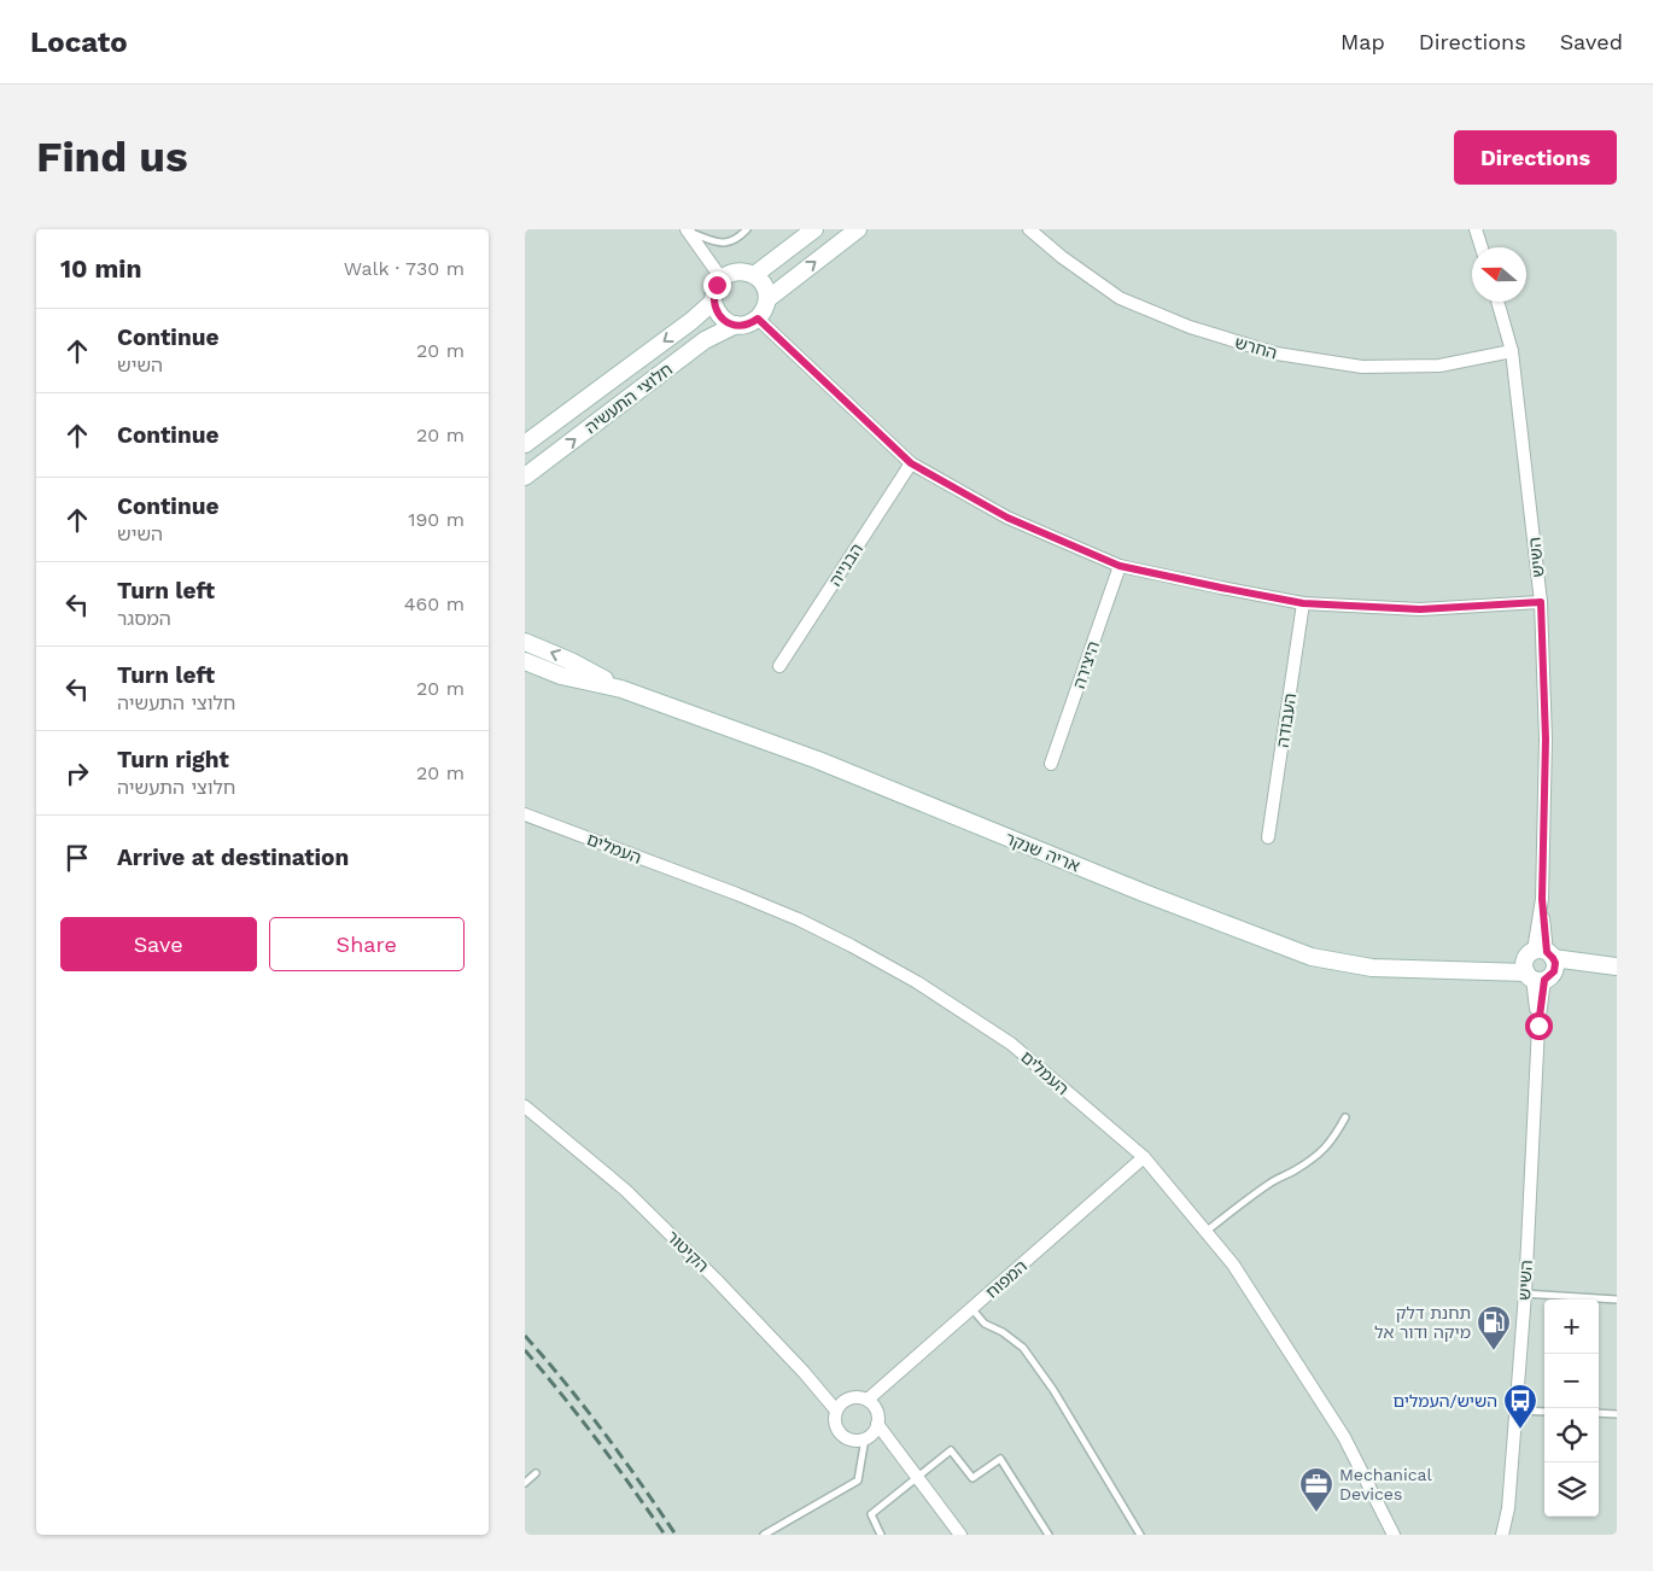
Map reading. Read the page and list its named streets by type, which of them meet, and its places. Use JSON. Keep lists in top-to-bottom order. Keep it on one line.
{"streets":{"street":["החרש","חלוצי התעשיה","השיש","הבנייה","היצירה","העבודה","העמלים","אריה שנקר","הקיטור","המפוח"]},"crossings":[["החרש","השיש"],["השיש","אריה שנקר"],["העמלים","המפוח"],["הקיטור","המפוח"]],"places":{"fuel station":["תחנת דלק מיקה ודור אל"],"bus stop":["השיש/העמלים"],"office":["Mechanical Devices"]},"north":"left","page":{"header":"Locato","nav":["Map","Directions","Saved"],"buttons":["Directions",["Save","Share"]],"title":"Find us","heading":["10 min","Walk · 730 m"],"list":[["Continue","השיש","20 m"],["Continue","20 m"],["Continue","השיש","190 m"],["Turn left","המסגר","460 m"],["Turn left","חלוצי התעשיה","20 m"],["Turn right","חלוצי התעשיה","20 m"],"Arrive at destination"],"map_buttons":["+","−"]}}
